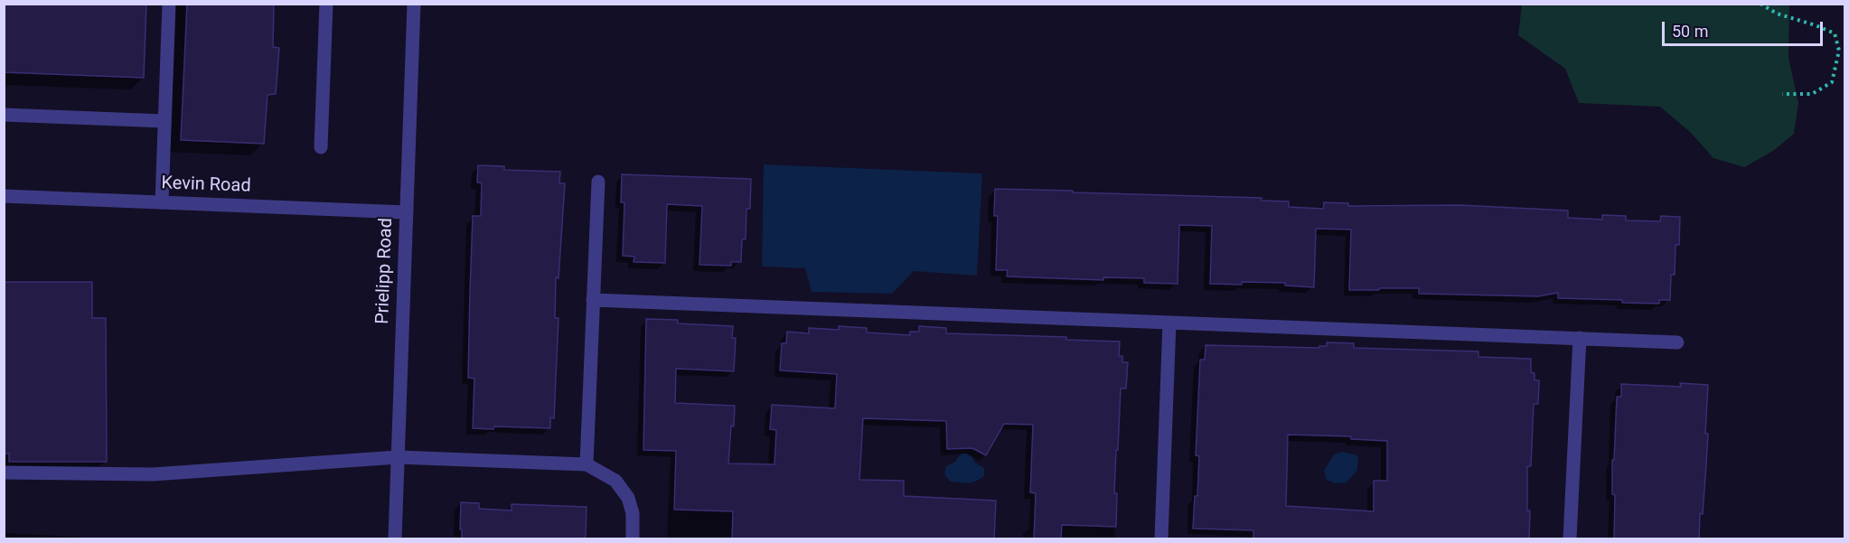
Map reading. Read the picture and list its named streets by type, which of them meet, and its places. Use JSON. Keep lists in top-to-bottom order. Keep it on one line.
{"streets":{"street":["Kevin Road","Prielipp Road"]},"crossings":[["Kevin Road","Prielipp Road"]],"scale_bar":"50 m"}
